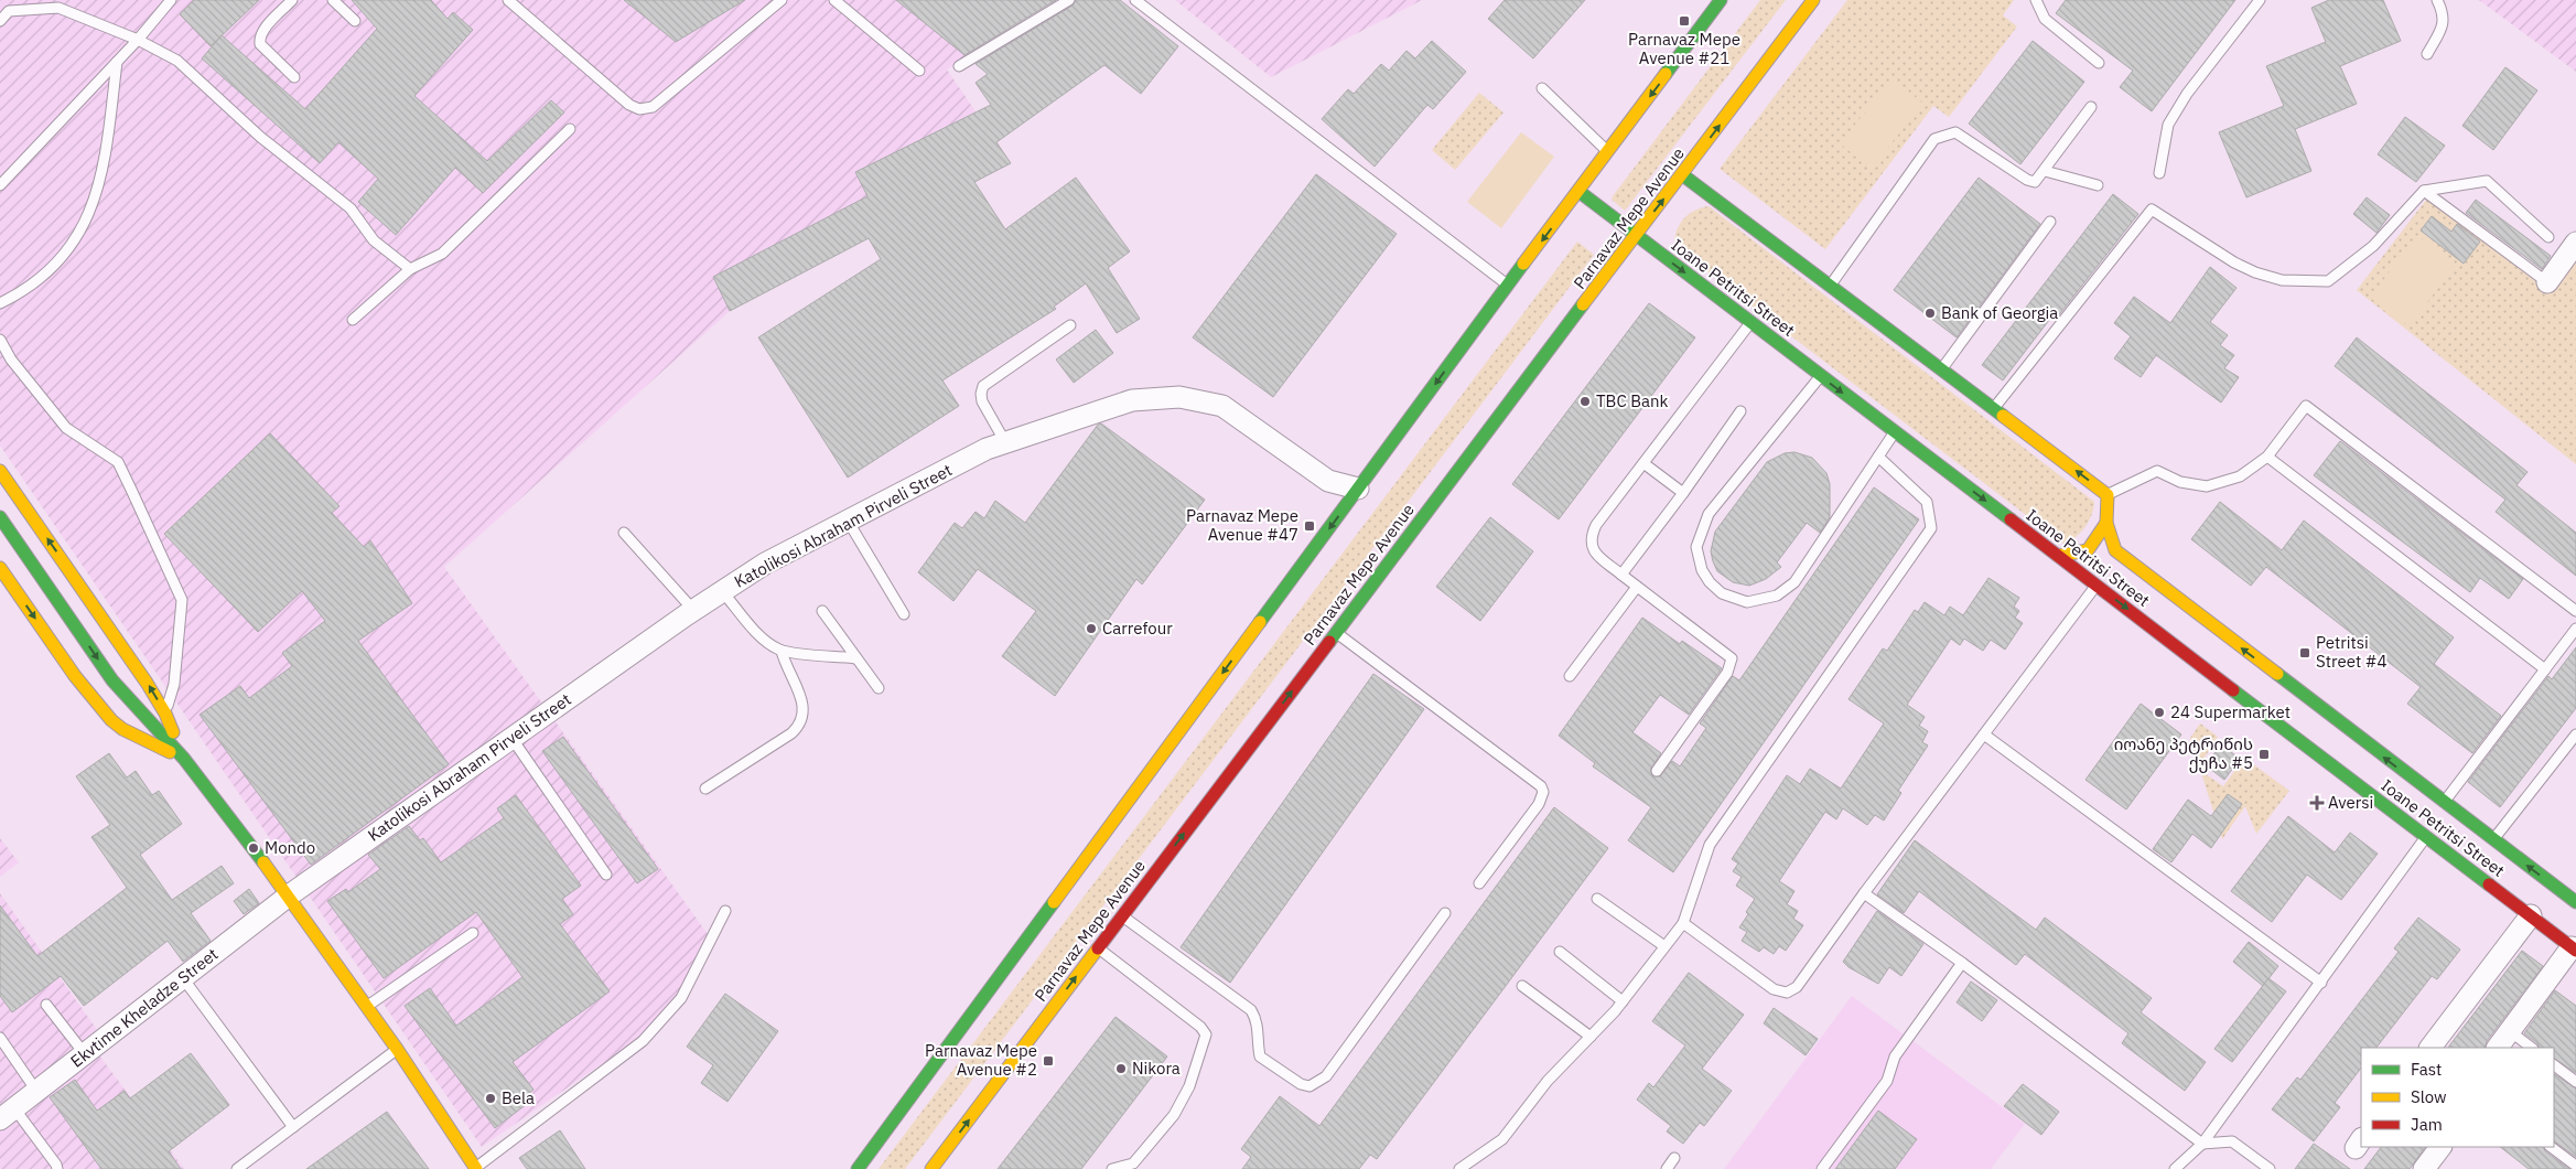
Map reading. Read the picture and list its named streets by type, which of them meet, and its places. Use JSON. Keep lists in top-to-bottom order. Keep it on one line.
{"streets":{"main road":["Parnavaz Mepe Avenue","Ioane Petritsi Street"],"street":["Katolikosi Abraham Pirveli Street","Ekvtime Kheladze Street"]},"crossings":[["Parnavaz Mepe Avenue","Ioane Petritsi Street"],["Katolikosi Abraham Pirveli Street","Ekvtime Kheladze Street"]],"places":{"transit":["Parnavaz Mepe Avenue #21","Parnavaz Mepe Avenue #47","Petritsi Street #4","იოანე პეტრიწის ქუჩა #5","Parnavaz Mepe Avenue #2"],"other":["Bank of Georgia","TBC Bank","Carrefour","24 Supermarket","Mondo","Nikora","Bela"],"health":["Aversi"]},"legend":["Fast","Slow","Jam"]}
